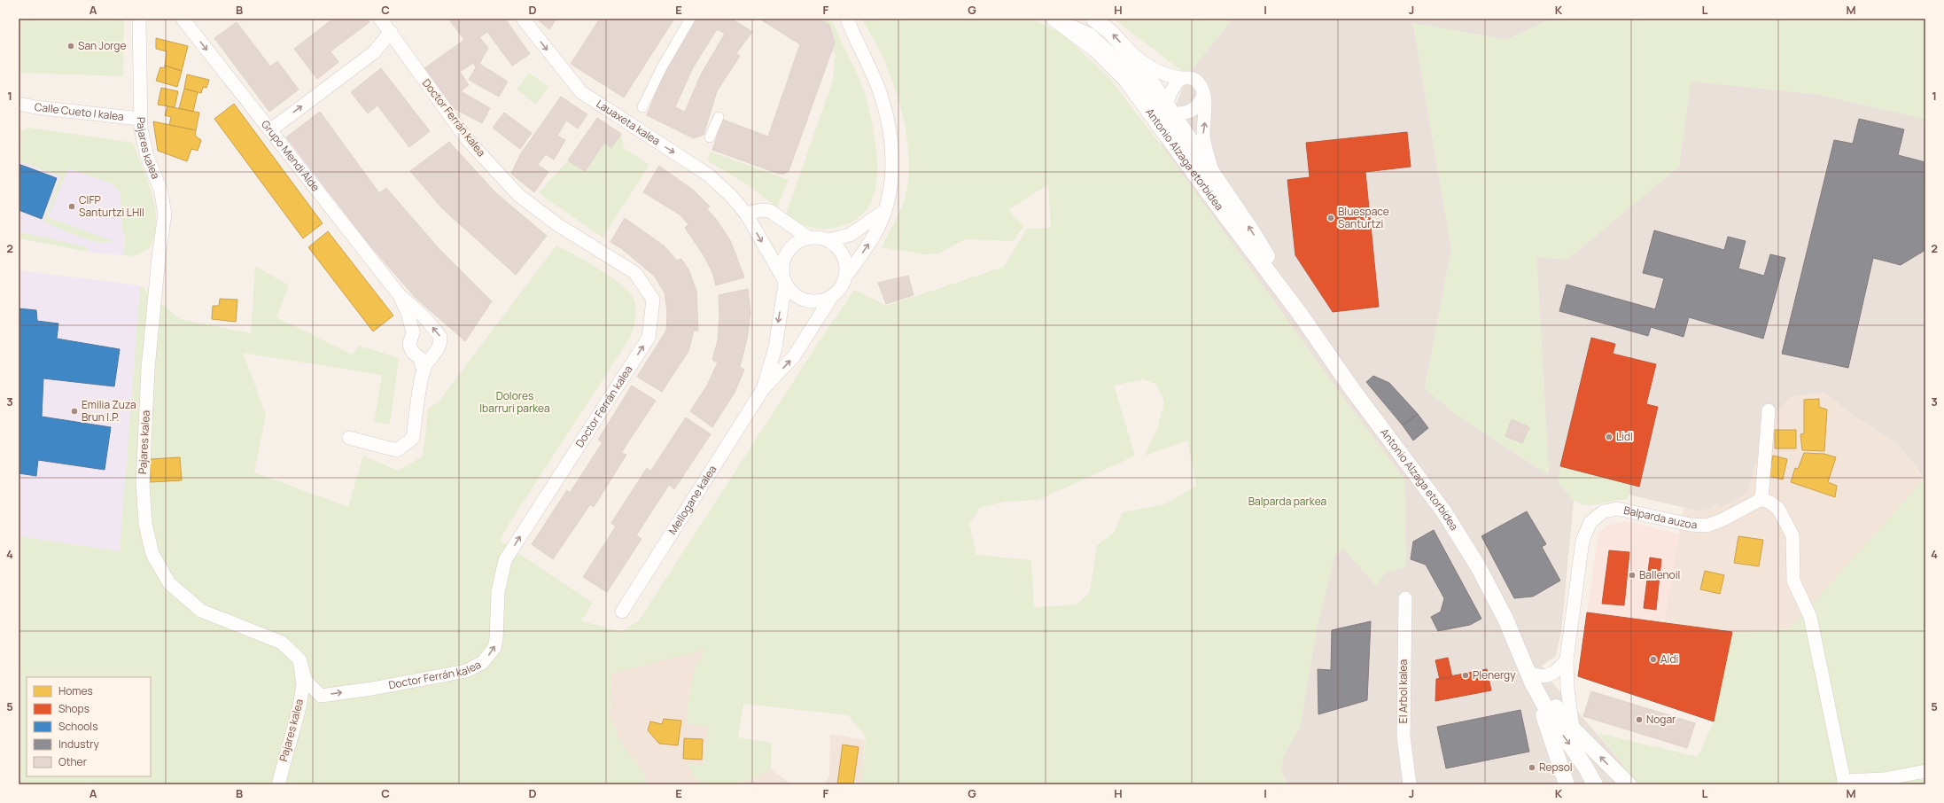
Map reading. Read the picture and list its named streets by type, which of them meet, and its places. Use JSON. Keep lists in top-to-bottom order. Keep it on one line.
{"streets":{"street":["Calle Cueto I kalea","Doctor Ferrán kalea","Lauaxeta kalea","Pajares kalea","Grupo Mendi Alde","Antonio Alzaga etorbidea","Mellogane kalea","Balparda auzoa","El Arbol kalea"]},"crossings":[["Calle Cueto I kalea","Pajares kalea"],["Doctor Ferrán kalea","Pajares kalea"],["Lauaxeta kalea","Mellogane kalea"]],"one_way":["Lauaxeta kalea"],"parks":["Dolores Ibarruri parkea","Balparda parkea"],"places":["San Jorge","CIFP Santurtzi LHII","Bluespace Santurtzi","Emilia Zuza Brun I.P.","Lidl","Ballenoil","Aldi","Plenergy","Nogar","Repsol"],"legend":["Homes","Shops","Schools","Industry","Other"],"grid":{"columns":["A","B","C","D","E","F","G","H","I","J","K","L","M"],"rows":["1","2","3","4","5"]}}
